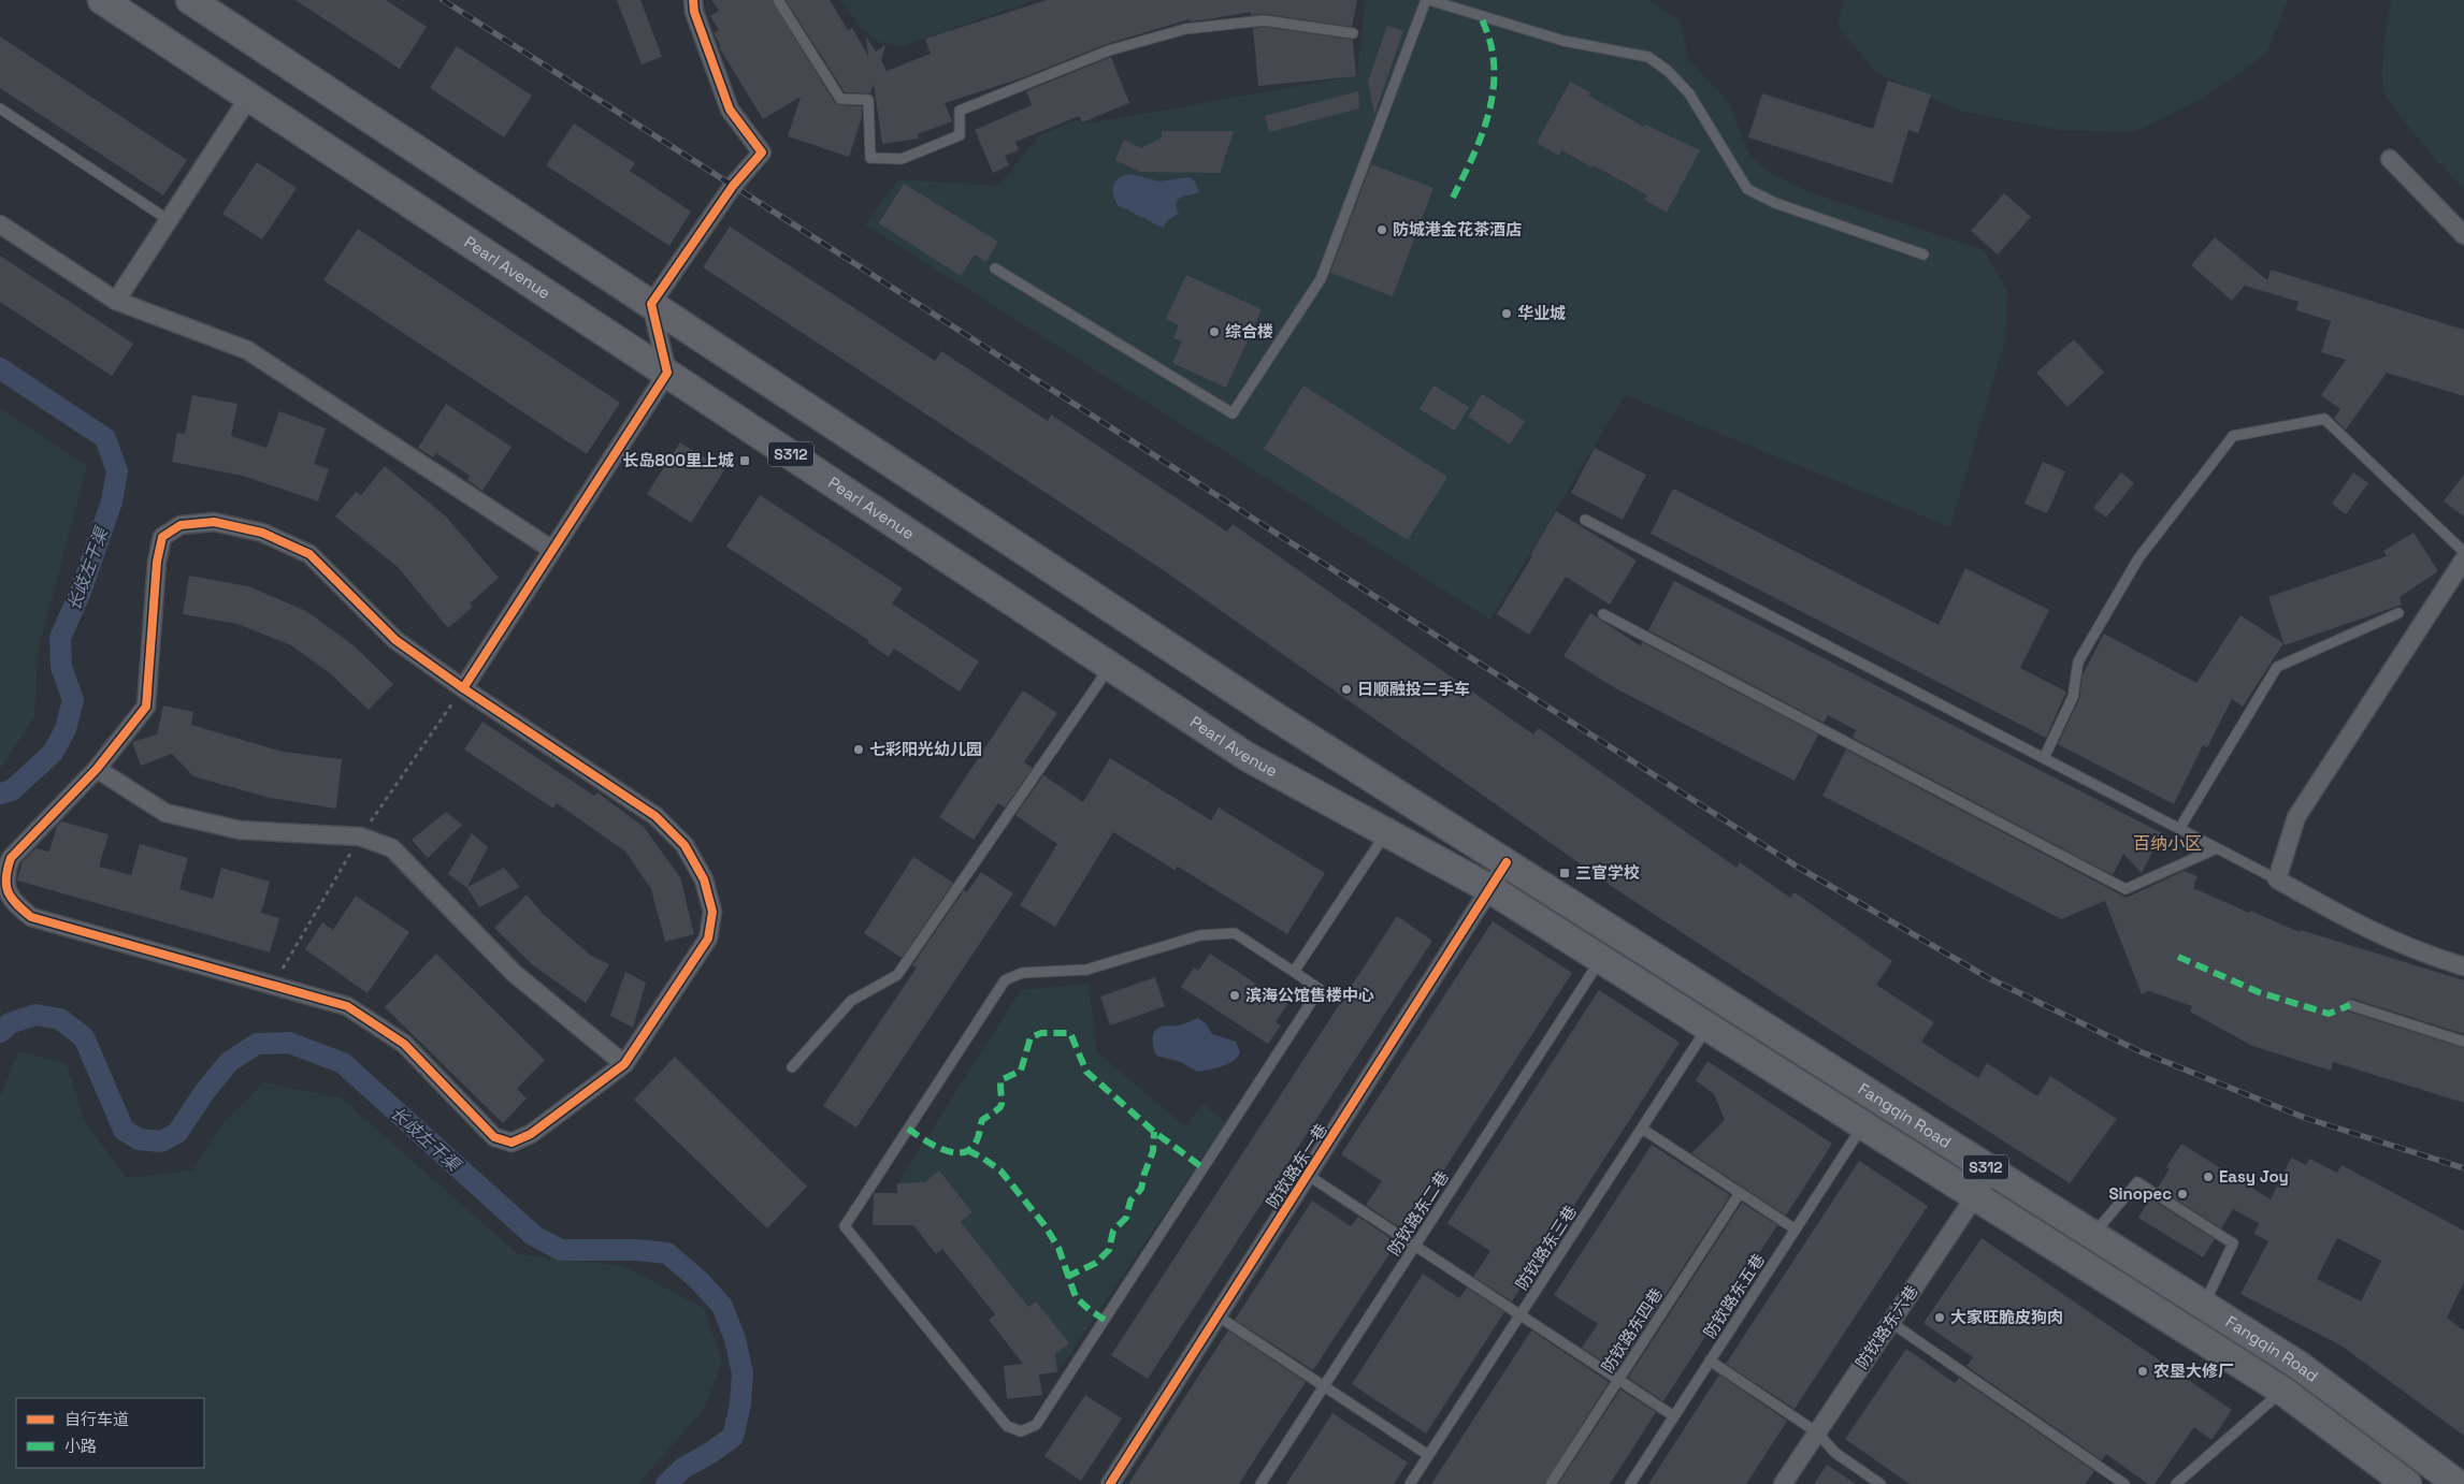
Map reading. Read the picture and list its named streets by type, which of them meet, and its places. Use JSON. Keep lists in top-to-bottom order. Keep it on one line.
{"streets":{"main road":["Pearl Avenue","S312","Fangqin Road"],"street":["防钦路东一巷","防钦路东六巷"],"lane":["防钦路东二巷","防钦路东三巷","防钦路东五巷","防钦路东四巷"]},"crossings":[["Pearl Avenue","Fangqin Road"],["Pearl Avenue","防钦路东一巷"],["S312","Fangqin Road"],["S312","防钦路东一巷"],["Fangqin Road","防钦路东一巷"],["Fangqin Road","防钦路东二巷"],["Fangqin Road","防钦路东三巷"],["Fangqin Road","防钦路东五巷"],["Fangqin Road","防钦路东六巷"]],"districts":["百纳小区"],"water":["长歧左干渠"],"places":{"other":["防城港金花茶酒店","华业城","综合楼","日顺融投二手车","七彩阳光幼儿园","滨海公馆售楼中心","Easy Joy","Sinopec","大家旺脆皮狗肉","农垦大修厂"],"transit":["长岛800里上城","三官学校"]},"legend":["自行车道","小路"]}
